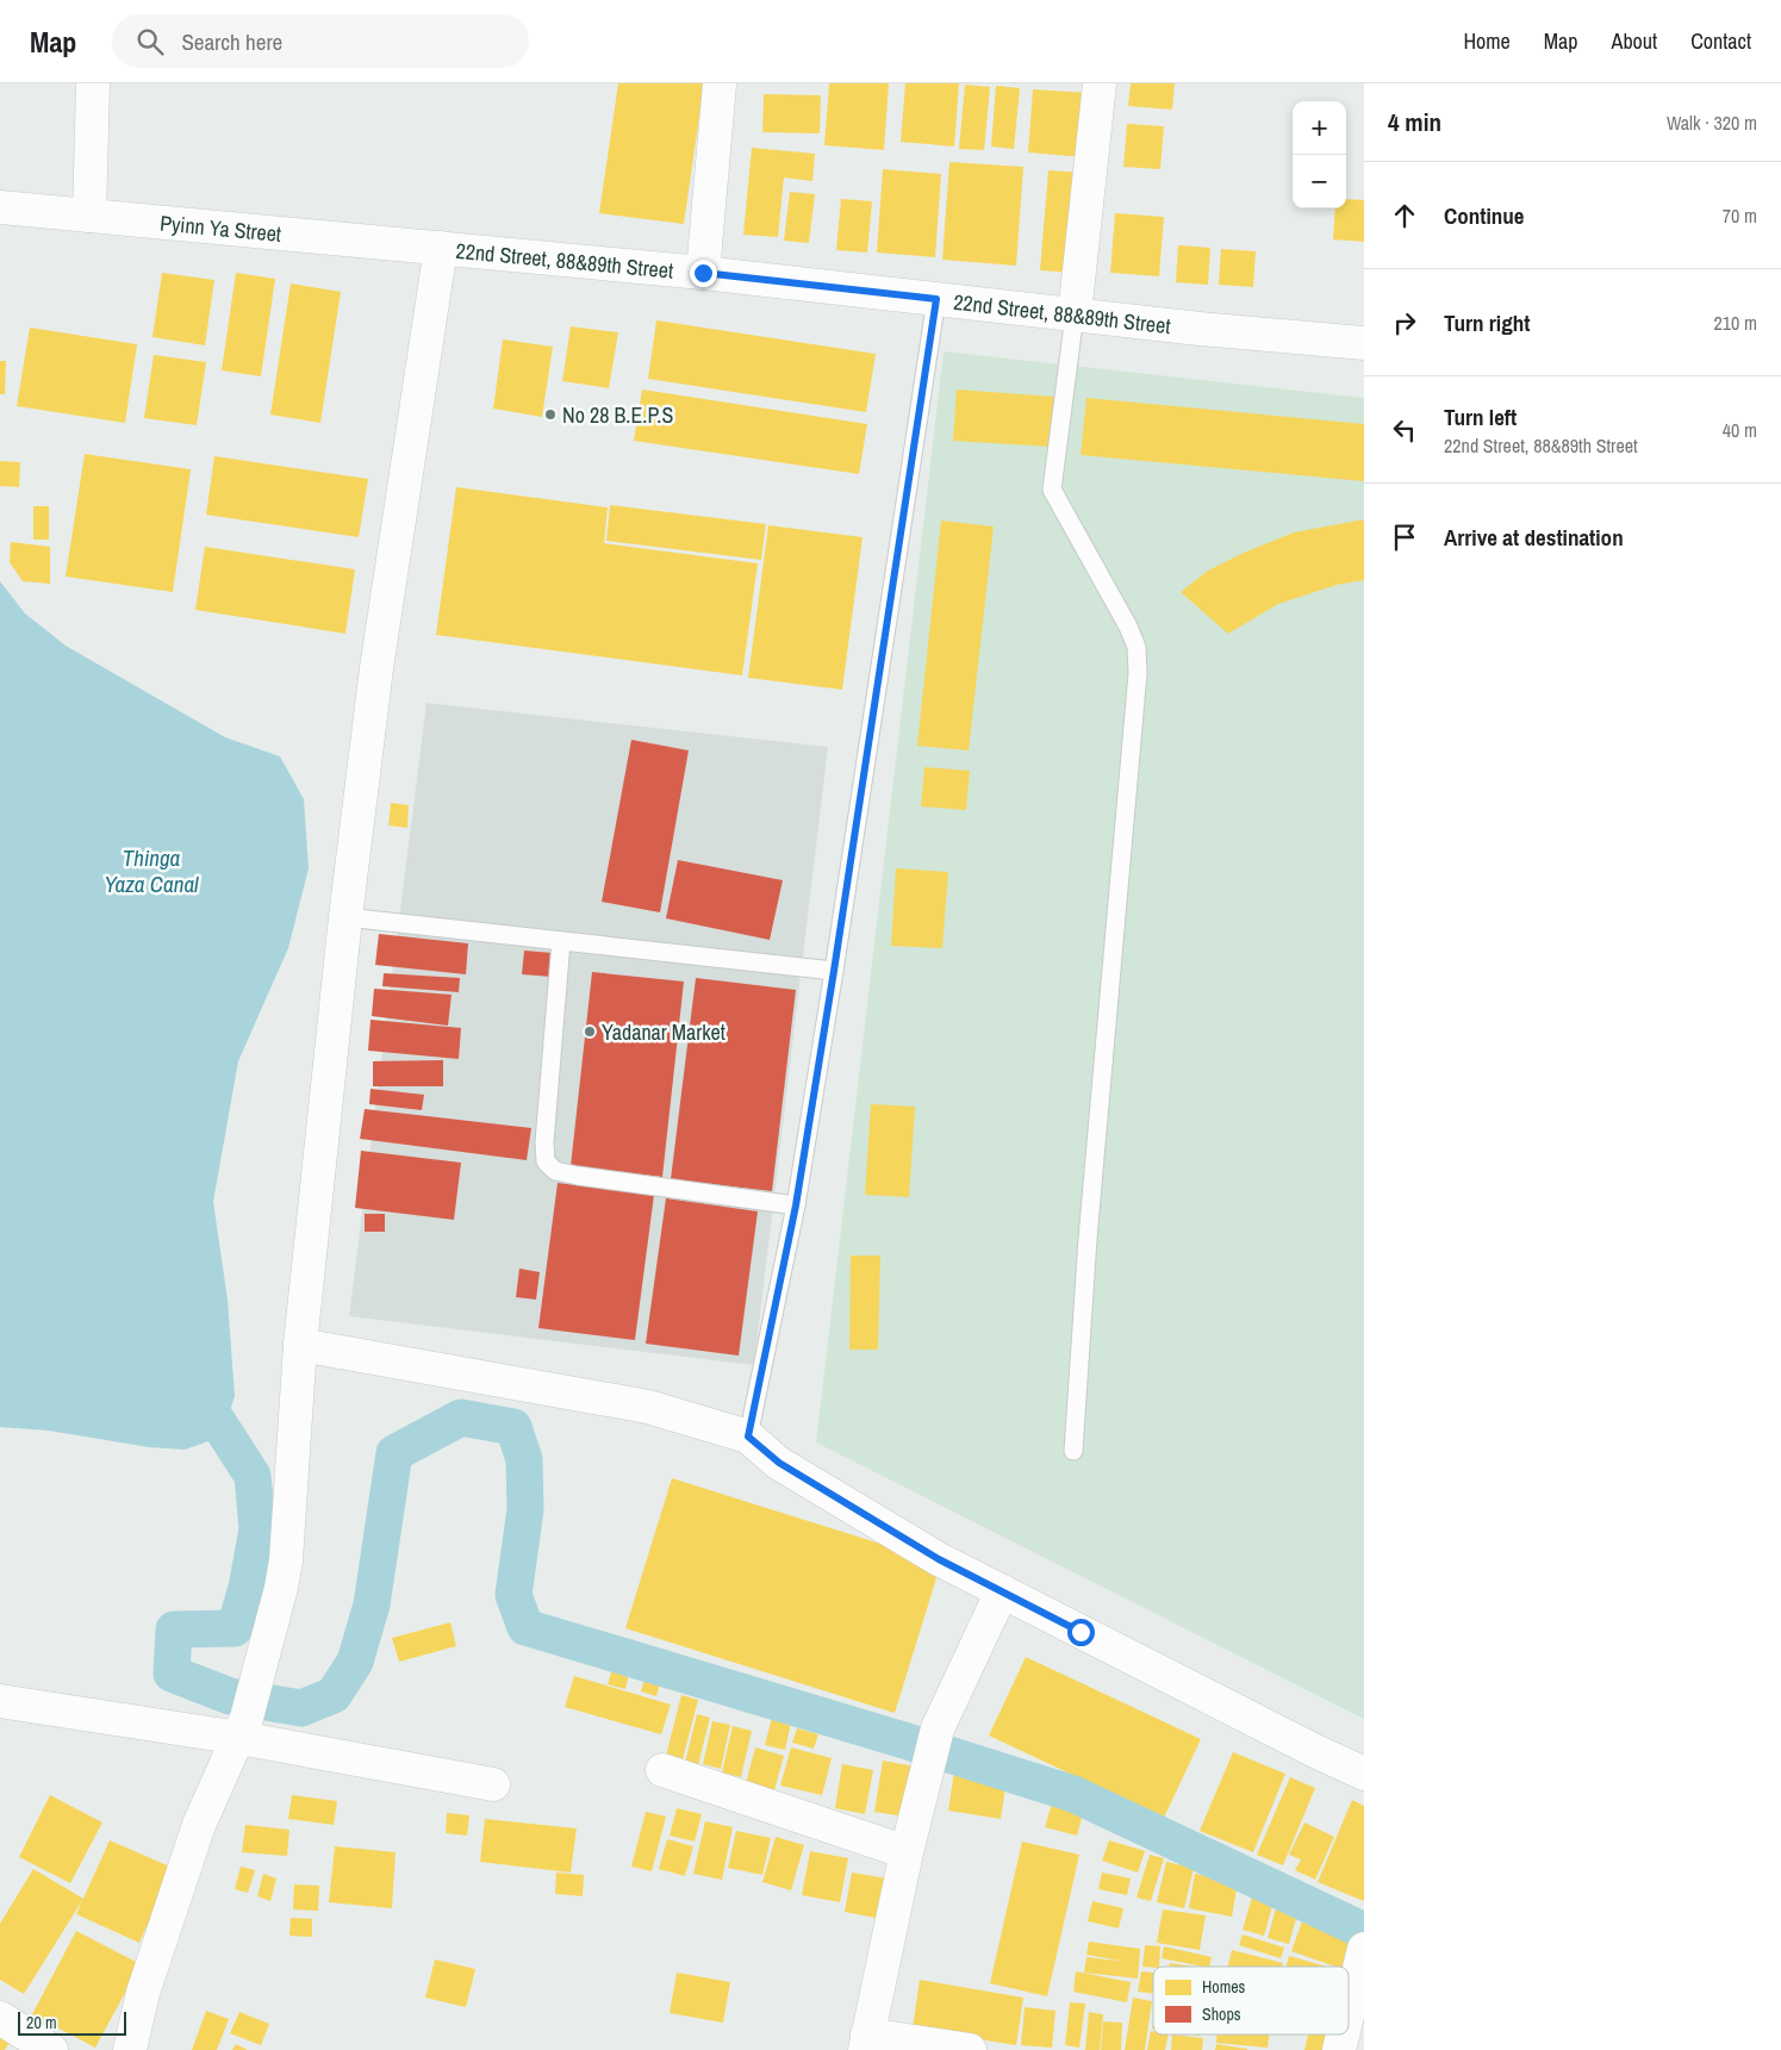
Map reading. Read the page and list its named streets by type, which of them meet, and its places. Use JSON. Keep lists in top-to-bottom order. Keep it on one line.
{"streets":{"street":["Pyinn Ya Street","22nd Street, 88&89th Street"]},"crossings":[["Pyinn Ya Street","22nd Street, 88&89th Street"]],"water":["Thinga Yaza Canal"],"places":["No 28 B.E.P.S","Yadanar Market"],"legend":["Homes","Shops"],"scale_bar":"20 m","page":{"header":"Map","search":"Search here","nav":["Home","Map","About","Contact"],"heading":["4 min","Walk · 320 m"],"map_buttons":["+","−"],"list":[["Continue","70 m"],["Turn right","210 m"],["Turn left","22nd Street, 88&89th Street","40 m"],"Arrive at destination"],"scale":"20 m"}}
